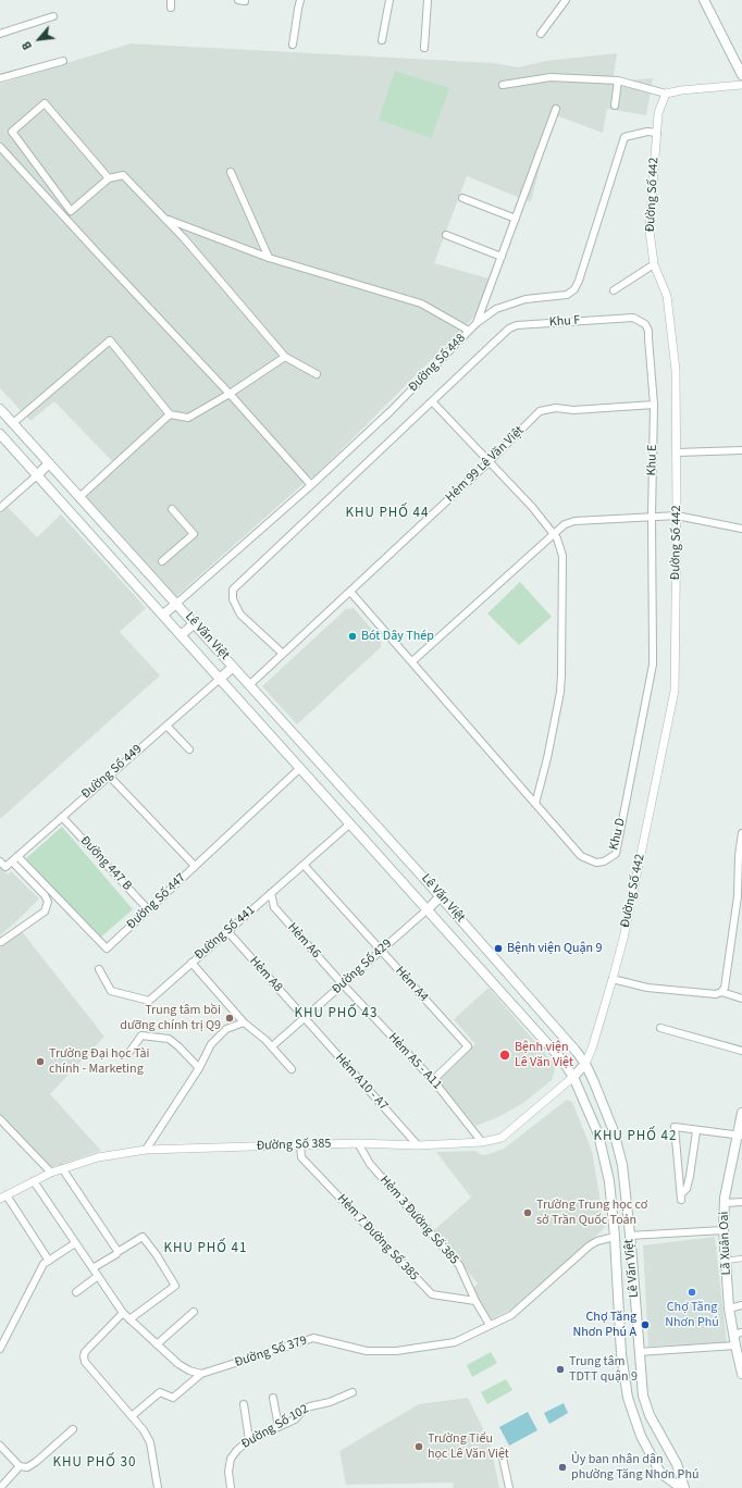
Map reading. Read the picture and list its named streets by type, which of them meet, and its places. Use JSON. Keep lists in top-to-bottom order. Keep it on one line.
{"streets":{"main road":["Lê Văn Việt","Lã Xuân Oai"],"street":["Đường Số 442","Khu F","Đường Số 448","Khu E","Hẻm 99 Lê Văn Việt","Đường Số 449","Khu D","Đường 447 B","Đường Số 447","Đường Số 441","Hẻm A6","Đường Số 429","Hẻm A8","Hẻm A4","Hẻm A5 - A11","Hẻm A10 - A7","Đường Số 385","Hẻm 3 Đường Số 385","Hẻm 7 Đường Số 385","Đường Số 379","Đường Số 102"]},"crossings":[["Đường Số 442","Đường Số 448"],["Đường Số 442","Lê Văn Việt"],["Khu F","Khu E"],["Khu F","Hẻm 99 Lê Văn Việt"],["Đường Số 448","Lê Văn Việt"],["Khu E","Hẻm 99 Lê Văn Việt"],["Khu E","Khu D"],["Hẻm 99 Lê Văn Việt","Lê Văn Việt"],["Lê Văn Việt","Đường Số 449"],["Lê Văn Việt","Đường Số 447"],["Lê Văn Việt","Đường Số 441"],["Lê Văn Việt","Đường Số 429"],["Lê Văn Việt","Đường Số 385"],["Lê Văn Việt","Đường Số 379"],["Đường Số 449","Đường 447 B"],["Đường Số 449","Đường Số 447"],["Đường 447 B","Đường Số 447"],["Đường Số 441","Hẻm A6"],["Đường Số 441","Hẻm A8"],["Đường Số 441","Hẻm A4"],["Hẻm A6","Đường Số 429"],["Hẻm A6","Hẻm A5 - A11"],["Đường Số 429","Hẻm A8"],["Đường Số 429","Hẻm A4"],["Đường Số 429","Hẻm A5 - A11"],["Đường Số 429","Hẻm A10 - A7"],["Hẻm A8","Hẻm A10 - A7"],["Hẻm A4","Hẻm A5 - A11"],["Hẻm A5 - A11","Đường Số 385"],["Hẻm A10 - A7","Đường Số 385"],["Đường Số 385","Hẻm 3 Đường Số 385"],["Đường Số 385","Hẻm 7 Đường Số 385"],["Hẻm 3 Đường Số 385","Hẻm 7 Đường Số 385"],["Hẻm 3 Đường Số 385","Đường Số 379"]],"districts":["KHU PHỐ 44","KHU PHỐ 43","KHU PHỐ 42","KHU PHỐ 41","KHU PHỐ 30"],"places":["Bót Dây Thép","Bệnh viện Quận 9","Trung tâm bồi dưỡng chính trị Q9","Bệnh viện Lê Văn Việt","Trường Đại học Tài chính - Marketing","Trường Trung học cơ sở Trần Quốc Toản","Chợ Tăng Nhơn Phú","Chợ Tăng Nhơn Phú A","Trung tâm TDTT quận 9","Trường Tiểu học Lê Văn Việt","Ủy ban nhân dân phường Tăng Nhơn Phú"],"north":"bottom left"}
